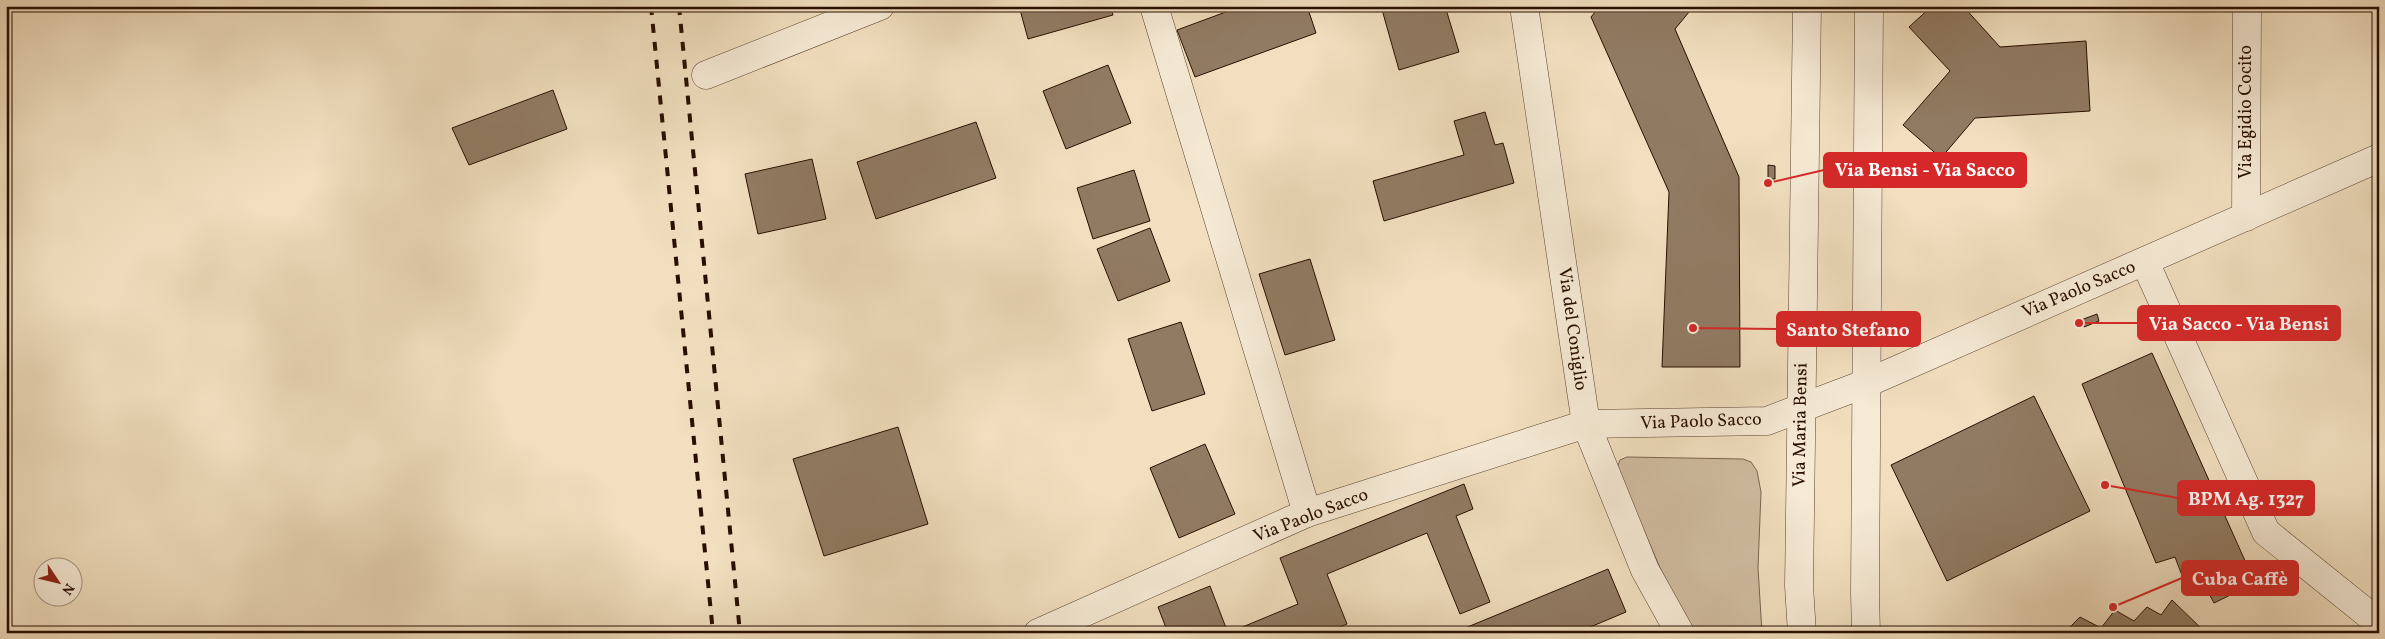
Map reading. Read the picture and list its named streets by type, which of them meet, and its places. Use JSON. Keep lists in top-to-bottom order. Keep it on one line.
{"streets":{"street":["Via Egidio Cocito","Via Paolo Sacco","Via del Coniglio","Via Maria Bensi"]},"crossings":[["Via Egidio Cocito","Via Paolo Sacco"],["Via Paolo Sacco","Via del Coniglio"],["Via Paolo Sacco","Via Maria Bensi"]],"places":["Via Bensi - Via Sacco","Via Sacco - Via Bensi","Santo Stefano","BPM Ag. 1327","Cuba Caffè"],"north":"bottom right"}
